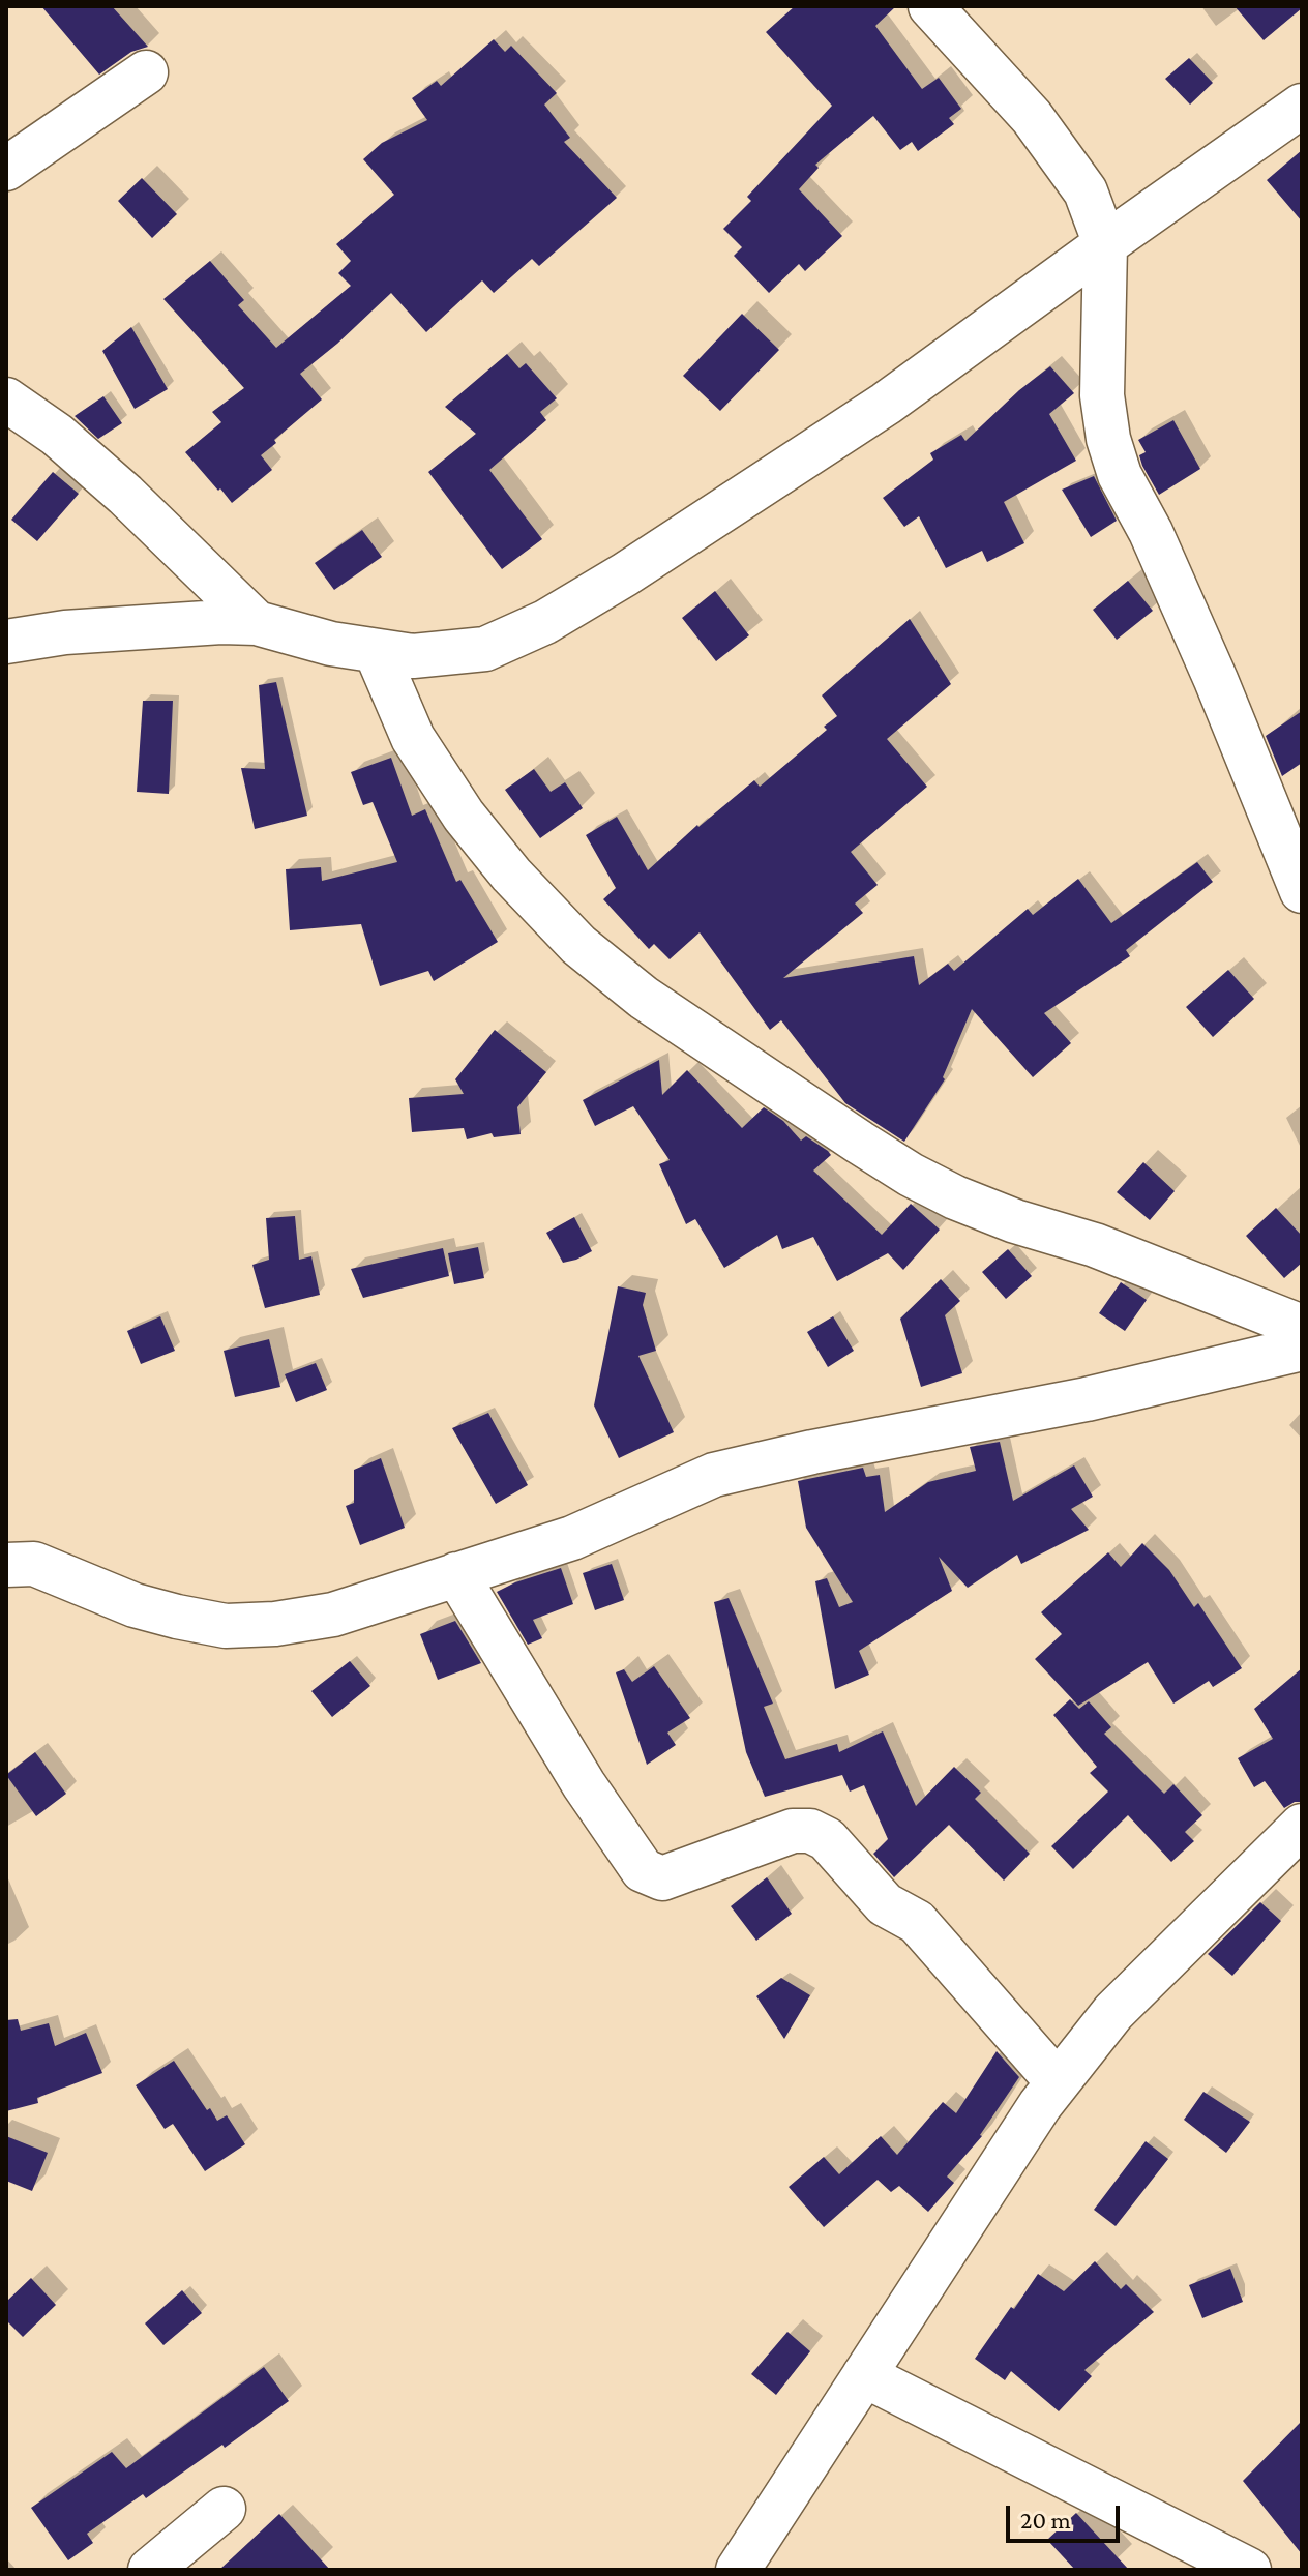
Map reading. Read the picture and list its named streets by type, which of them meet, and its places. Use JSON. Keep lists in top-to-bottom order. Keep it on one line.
{"scale_bar":"20 m"}
